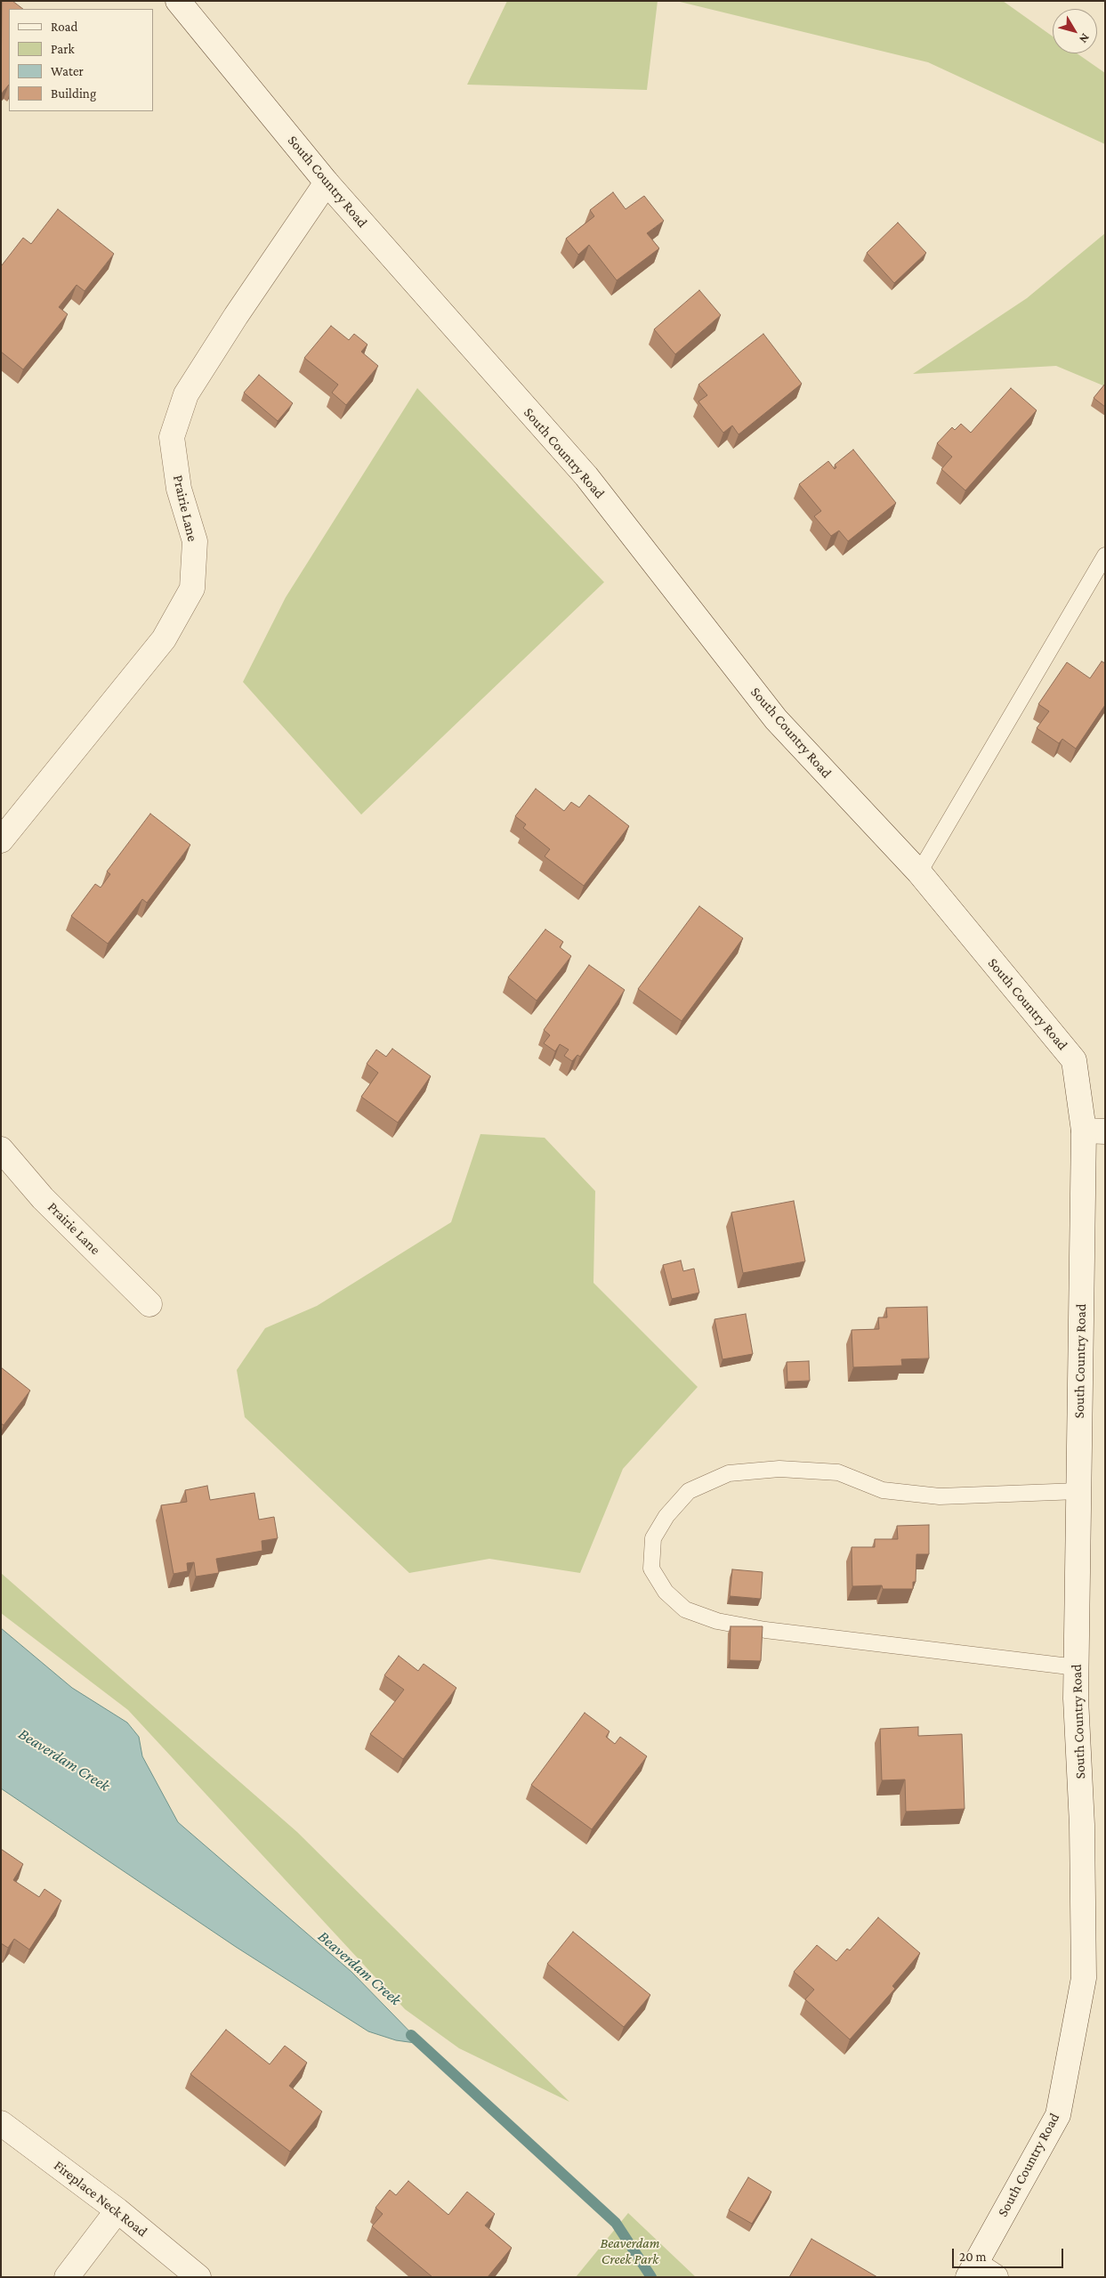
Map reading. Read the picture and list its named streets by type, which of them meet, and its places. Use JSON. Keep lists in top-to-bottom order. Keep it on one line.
{"streets":{"main road":["South Country Road","Prairie Lane","Fireplace Neck Road"]},"crossings":[["South Country Road","Prairie Lane"]],"water":["Beaverdam Creek"],"parks":["Beaverdam Creek Park"],"legend":["Road","Park","Water","Building"],"scale_bar":"20 m","north":"bottom right"}
